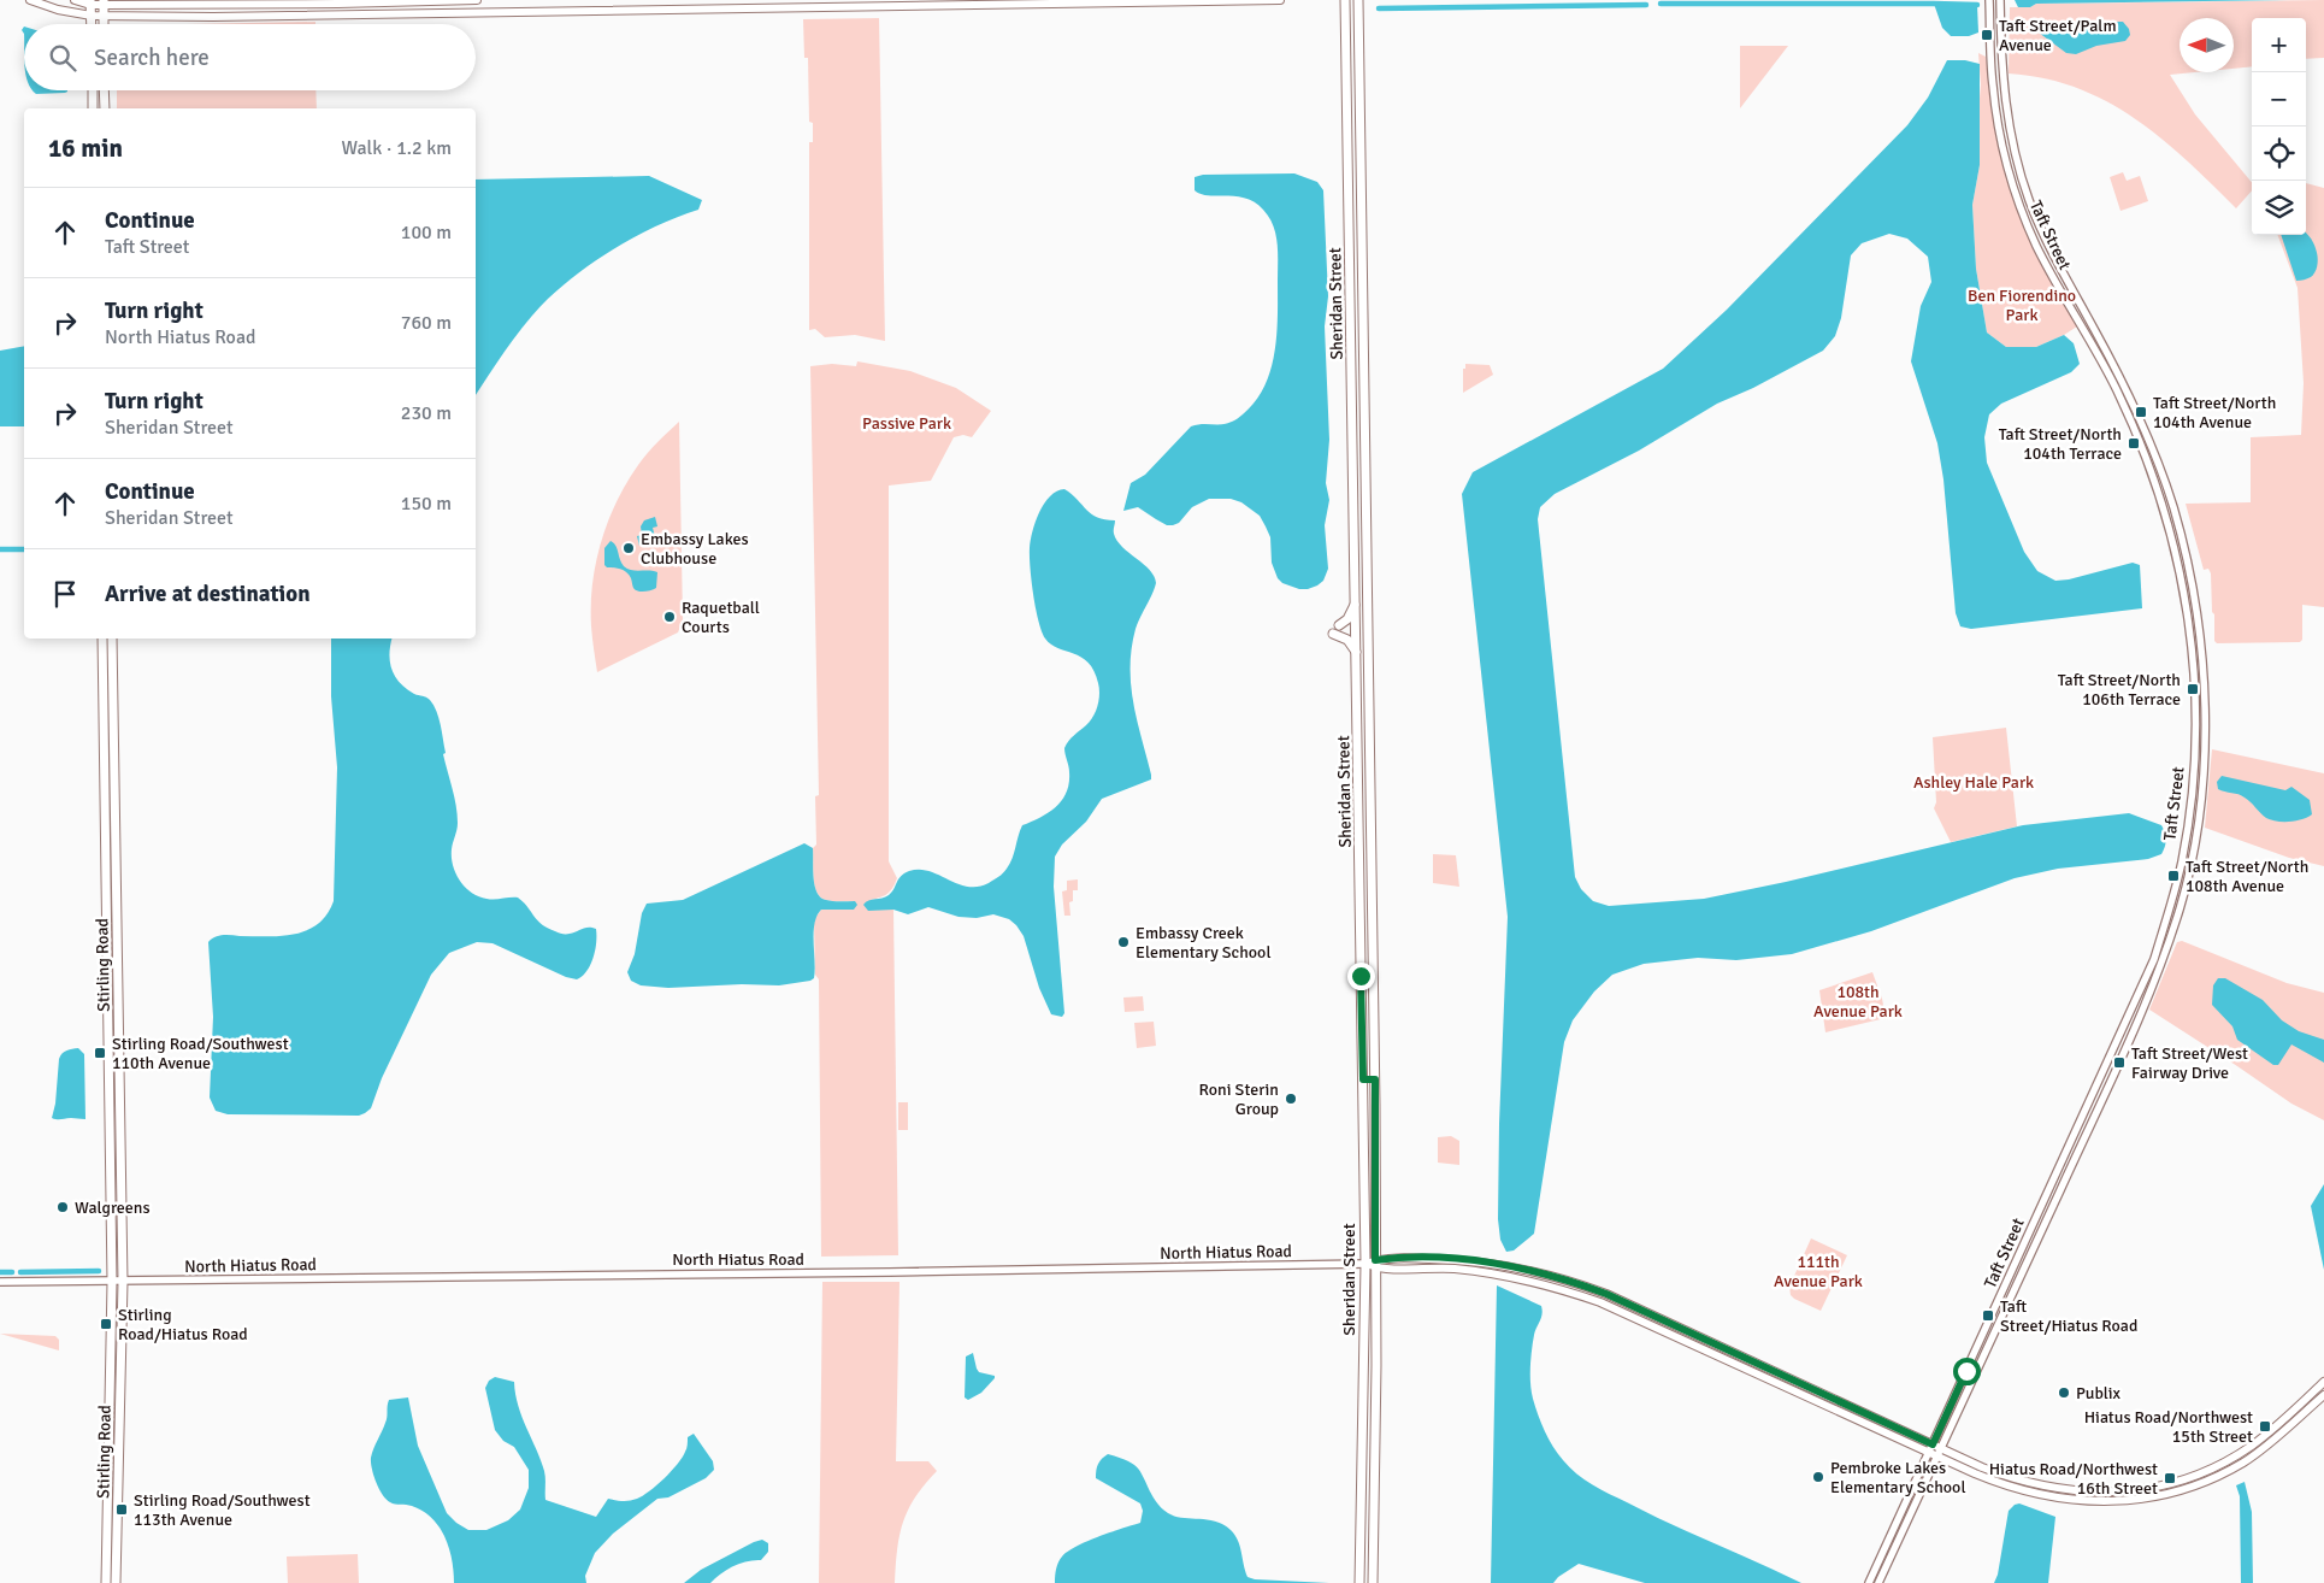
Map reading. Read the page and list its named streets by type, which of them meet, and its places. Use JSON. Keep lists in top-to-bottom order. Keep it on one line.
{"streets":{"main road":["Sheridan Street","Stirling Road","North Hiatus Road"],"street":["Taft Street"]},"crossings":[["Taft Street","North Hiatus Road"],["Sheridan Street","North Hiatus Road"],["Stirling Road","North Hiatus Road"]],"parks":["Ben Fiorendino Park","Passive Park","Ashley Hale Park","108th Avenue Park","111th Avenue Park"],"places":{"transit":["Taft Street/Palm Avenue","Taft Street/North 104th Avenue","Taft Street/North 104th Terrace","Taft Street/North 106th Terrace","Taft Street/North 108th Avenue","Stirling Road/Southwest 110th Avenue","Taft Street/West Fairway Drive","Taft Street/Hiatus Road","Stirling Road/Hiatus Road","Hiatus Road/Northwest 15th Street","Hiatus Road/Northwest 16th Street","Stirling Road/Southwest 113th Avenue"],"other":["Embassy Lakes Clubhouse","Raquetball Courts","Embassy Creek Elementary School","Roni Sterin Group","Walgreens","Publix","Pembroke Lakes Elementary School"]},"north":"left","page":{"map_buttons":["+","−"],"search":"Search here","heading":["16 min","Walk · 1.2 km"],"list":[["Continue","Taft Street","100 m"],["Turn right","North Hiatus Road","760 m"],["Turn right","Sheridan Street","230 m"],["Continue","Sheridan Street","150 m"],"Arrive at destination"]}}
